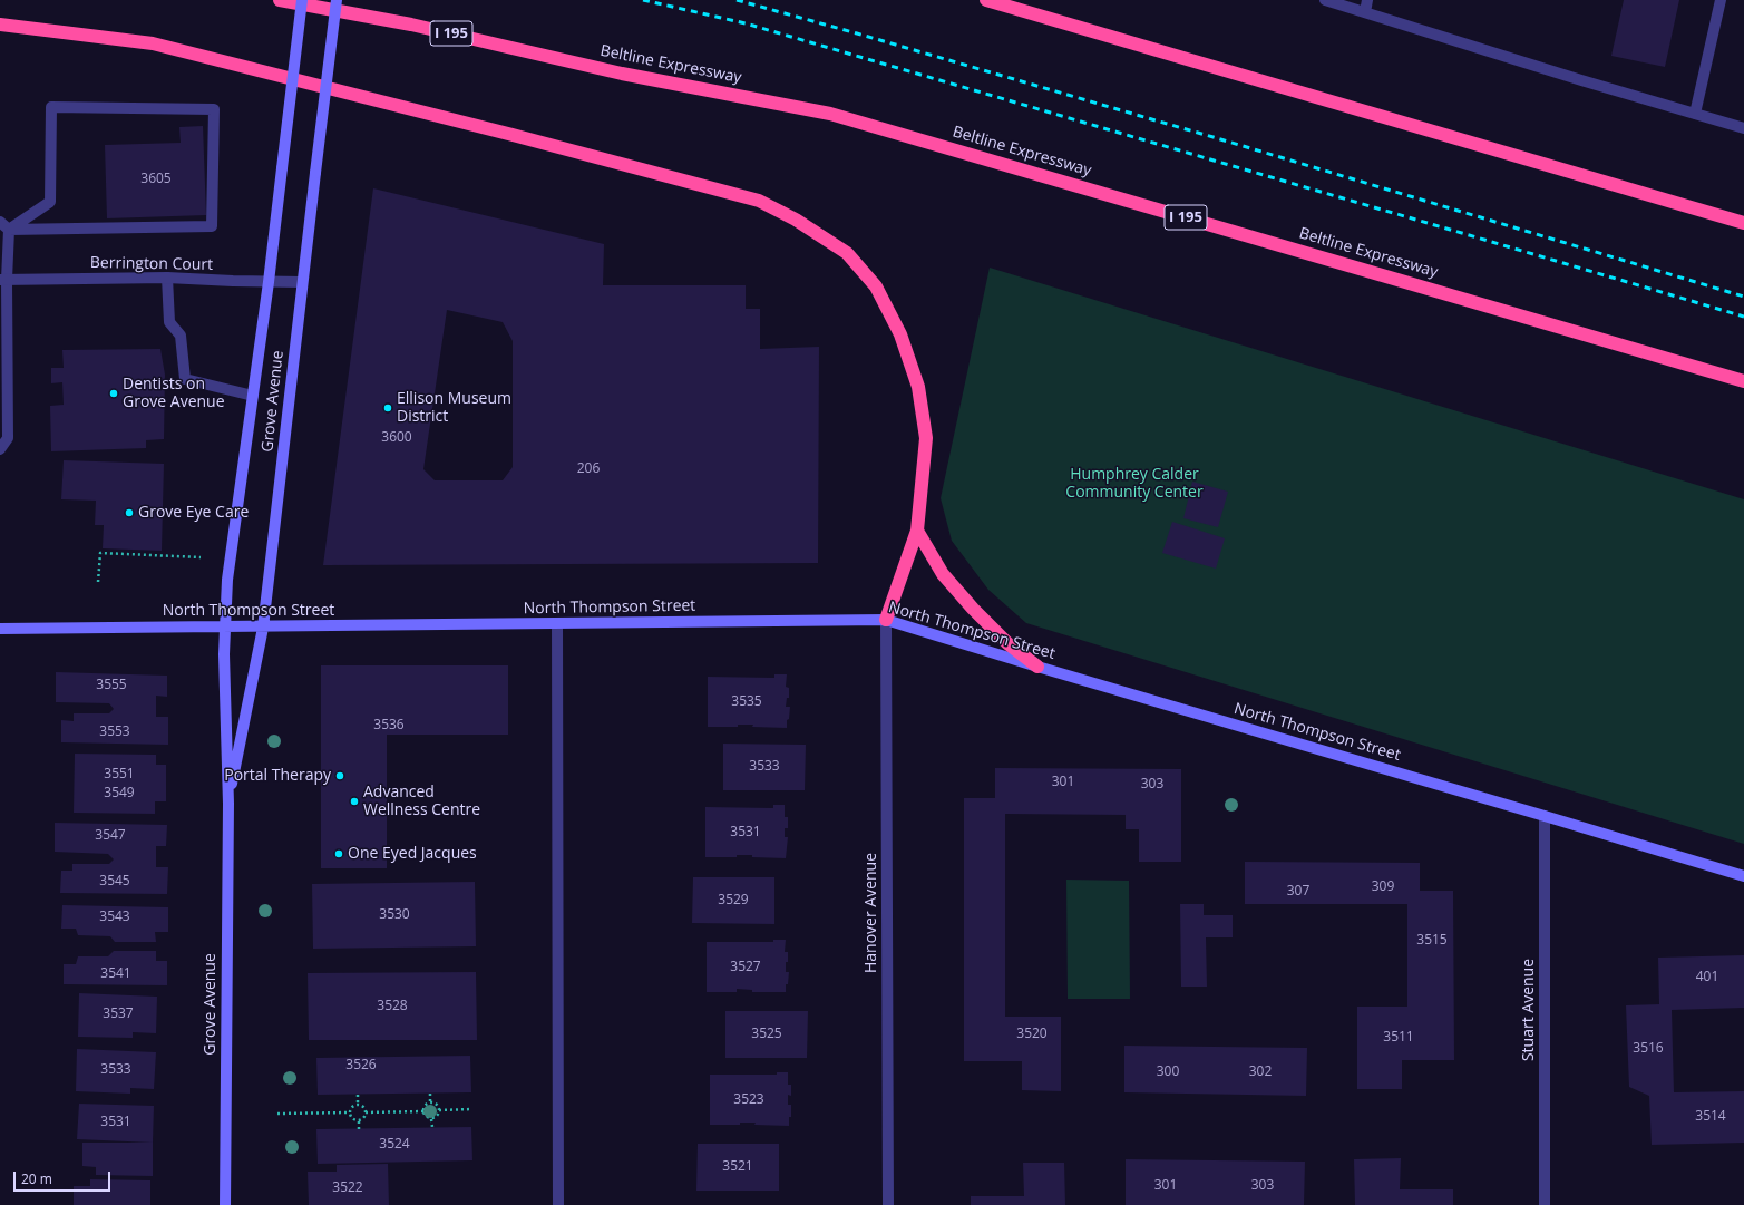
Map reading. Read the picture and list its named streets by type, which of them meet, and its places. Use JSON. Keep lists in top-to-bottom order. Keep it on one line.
{"streets":{"highway":["I 195","Beltline Expressway"],"main road":["Grove Avenue","North Thompson Street"],"street":["Berrington Court","Hanover Avenue","Stuart Avenue"]},"crossings":[["Berrington Court","Grove Avenue"],["Grove Avenue","North Thompson Street"],["North Thompson Street","Hanover Avenue"],["North Thompson Street","Stuart Avenue"]],"parks":["Humphrey Calder Community Center"],"places":["Dentists on Grove Avenue","Ellison Museum District","Grove Eye Care","Portal Therapy","Advanced Wellness Centre","One Eyed Jacques"],"house_numbers":["3605","3600","206","3555","3535","3536","3553","3533","3551","301","303","3549","3531","3547","3545","309","307","3529","3530","3543","3515","3527","3541","401","3528","3537","3525","3520","3511","3516","3526","3533","300","302","3523","3514","3531","3524","3521","301","303","3522"],"scale_bar":"20 m"}
